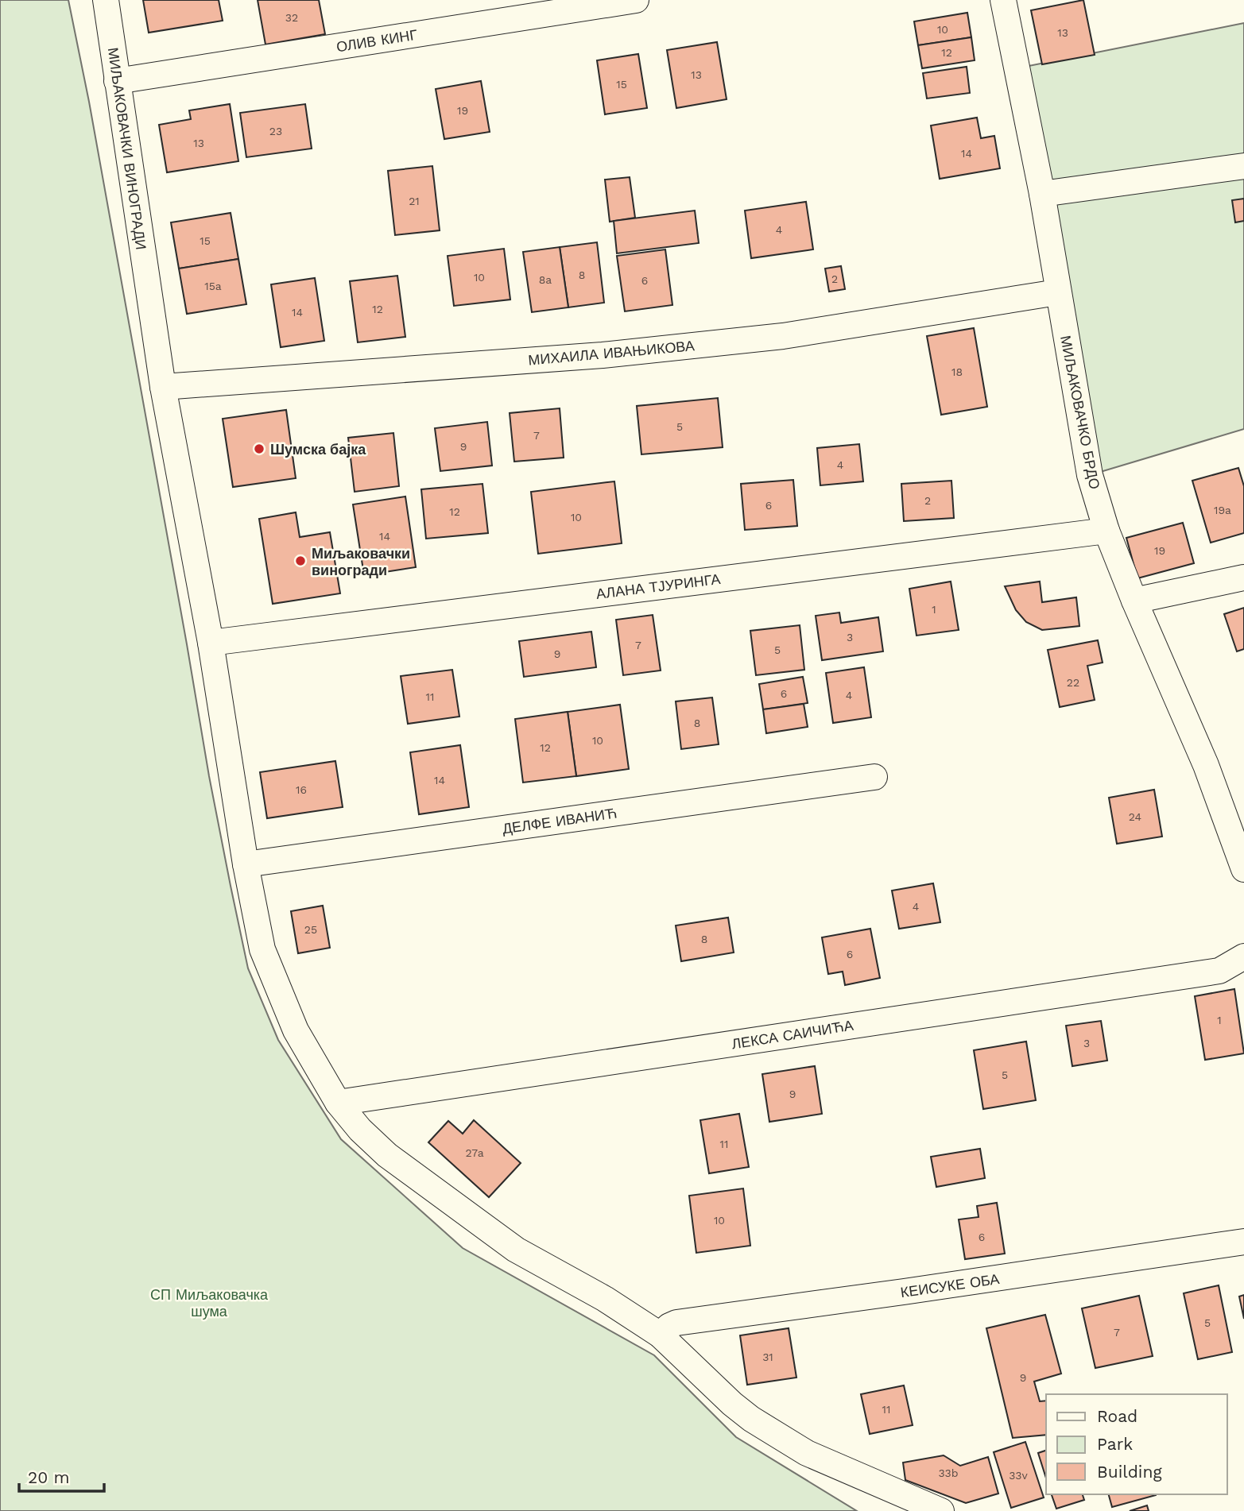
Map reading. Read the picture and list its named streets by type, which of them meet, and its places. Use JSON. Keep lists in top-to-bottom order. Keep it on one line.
{"streets":{"street":["ОЛИВ КИНГ","МИЉАКОВАЧКИ ВИНОГРАДИ","МИХАИЛА ИВАЊИКОВА","МИЉАКОВАЧКО БРДО","АЛАНА ТЈУРИНГА","ДЕЛФЕ ИВАНИЋ","ЛЕКСА САИЧИЋА","КЕИСУКЕ ОБА"]},"crossings":[["ОЛИВ КИНГ","МИЉАКОВАЧКИ ВИНОГРАДИ"],["МИЉАКОВАЧКИ ВИНОГРАДИ","МИХАИЛА ИВАЊИКОВА"],["МИЉАКОВАЧКИ ВИНОГРАДИ","АЛАНА ТЈУРИНГА"],["МИЉАКОВАЧКИ ВИНОГРАДИ","ДЕЛФЕ ИВАНИЋ"],["МИЉАКОВАЧКИ ВИНОГРАДИ","ЛЕКСА САИЧИЋА"],["МИЉАКОВАЧКИ ВИНОГРАДИ","КЕИСУКЕ ОБА"],["МИХАИЛА ИВАЊИКОВА","МИЉАКОВАЧКО БРДО"],["МИЉАКОВАЧКО БРДО","АЛАНА ТЈУРИНГА"]],"parks":["СП Миљаковачка шума"],"places":["Шумска бајка","Миљаковачки виногради"],"house_numbers":["32","10","13","12","13","15","19","23","13","14","21","4","15","8","10","2","8a","6","15a","12","14","18","5","7","9","4","2","6","19a","12","10","14","19","1","3","7","5","9","22","6","4","11","8","10","12","14","16","24","4","25","8","6","1","3","5","9","11","27a","10","6","5","7","31","9","11","33b","33v"],"legend":["Road","Park","Building"],"scale_bar":"20 m"}
